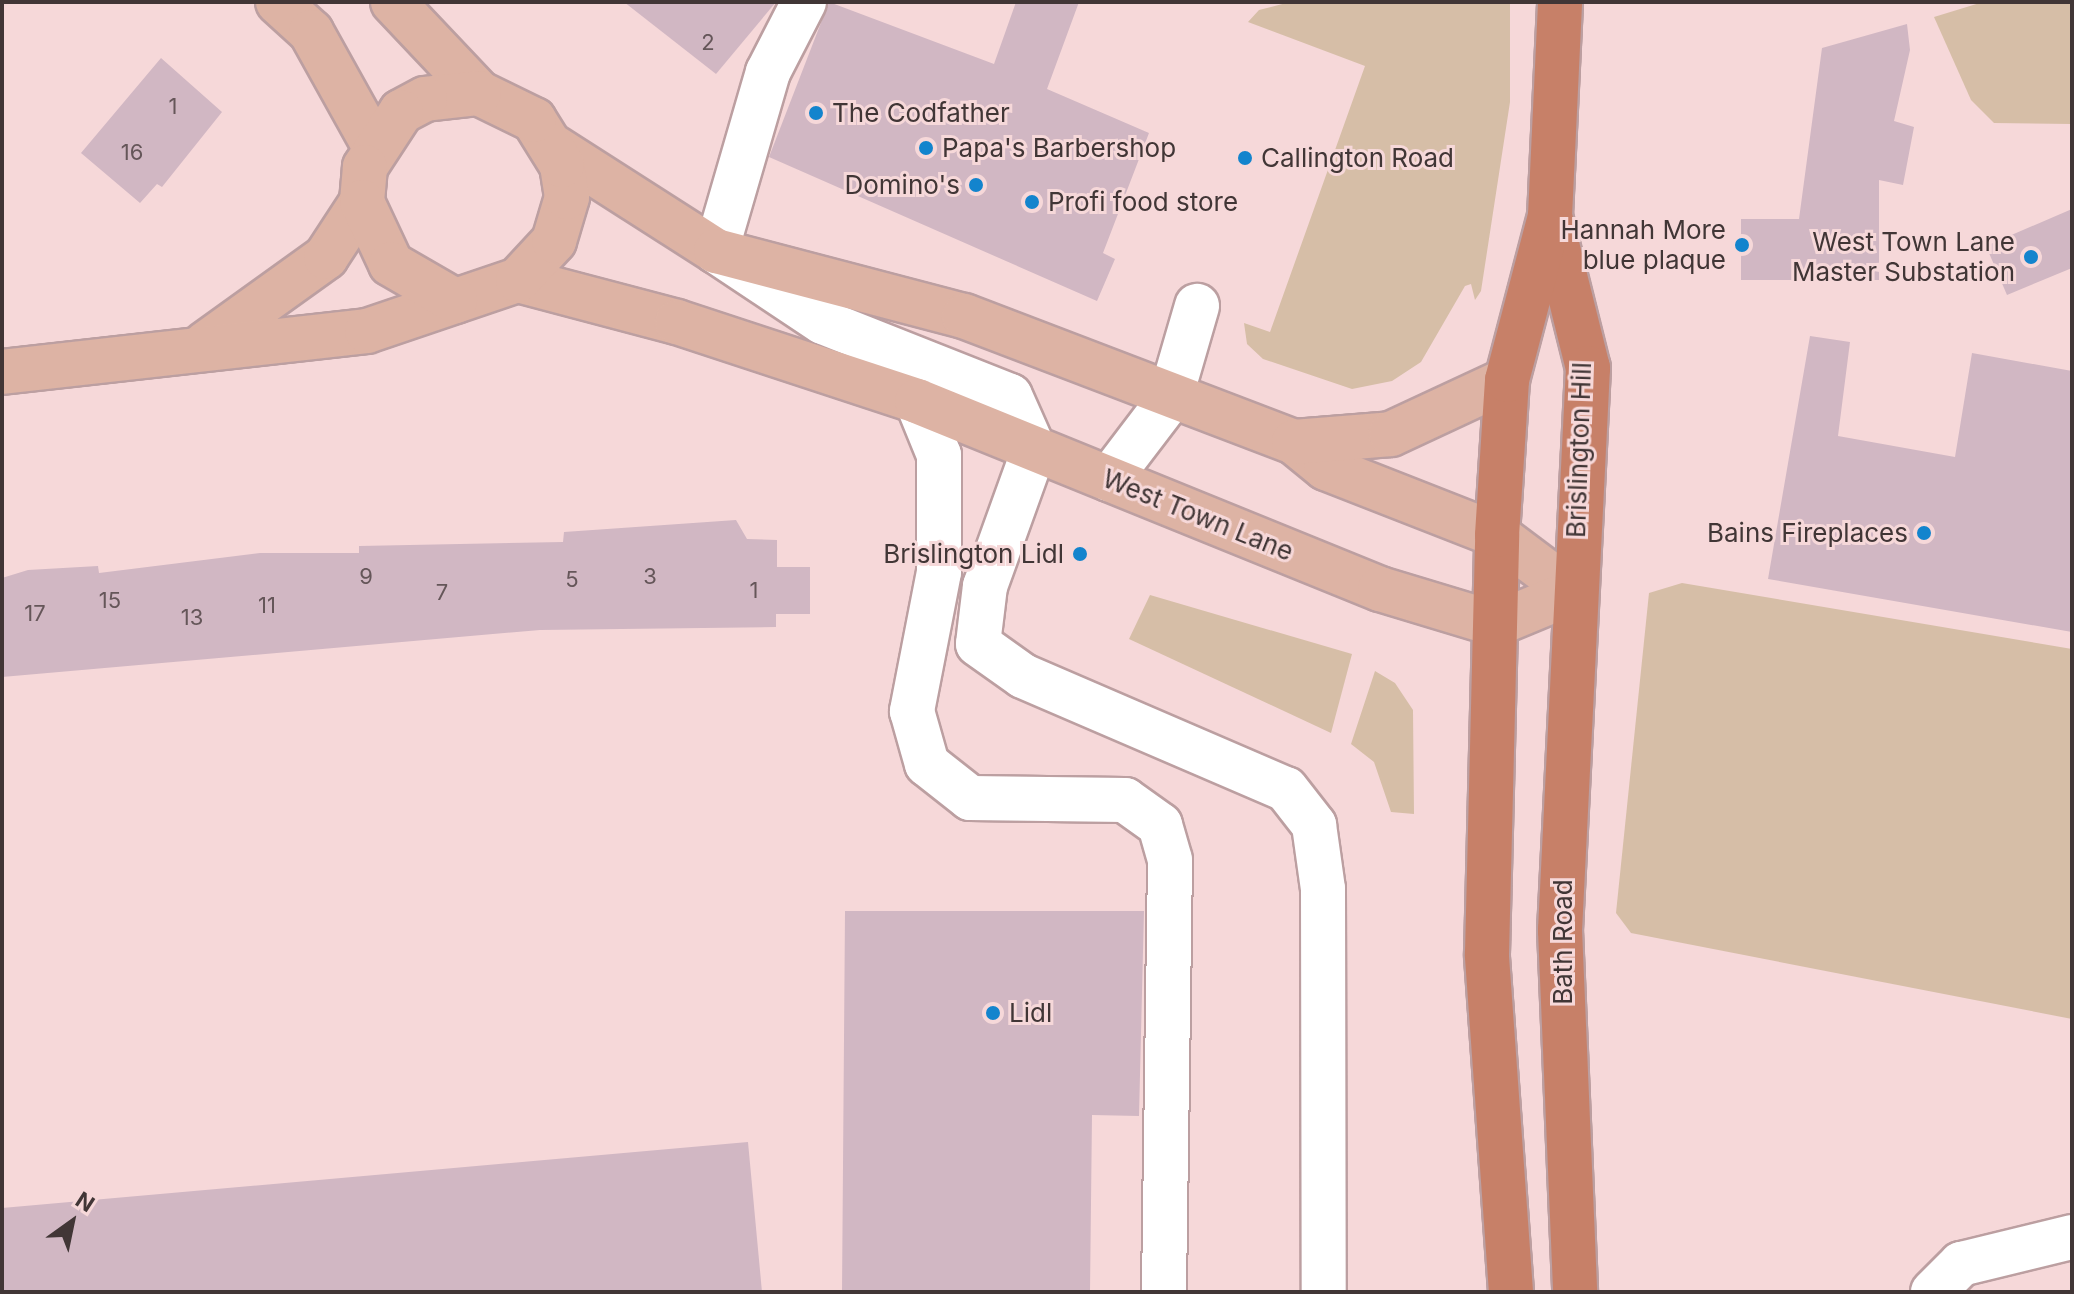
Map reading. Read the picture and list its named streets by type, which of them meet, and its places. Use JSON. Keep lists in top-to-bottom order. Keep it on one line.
{"streets":{"highway":["Brislington Hill","Bath Road"],"main road":["West Town Lane"]},"crossings":[["Brislington Hill","West Town Lane"],["Brislington Hill","Bath Road"]],"places":["The Codfather","Papa's Barbershop","Callington Road","Domino's","Profi food store","Hannah More blue plaque","West Town Lane Master Substation","Bains Fireplaces","Brislington Lidl","Lidl"],"house_numbers":["2","1","16","9","3","5","1","7","15","11","17","13"],"north":"top right"}
